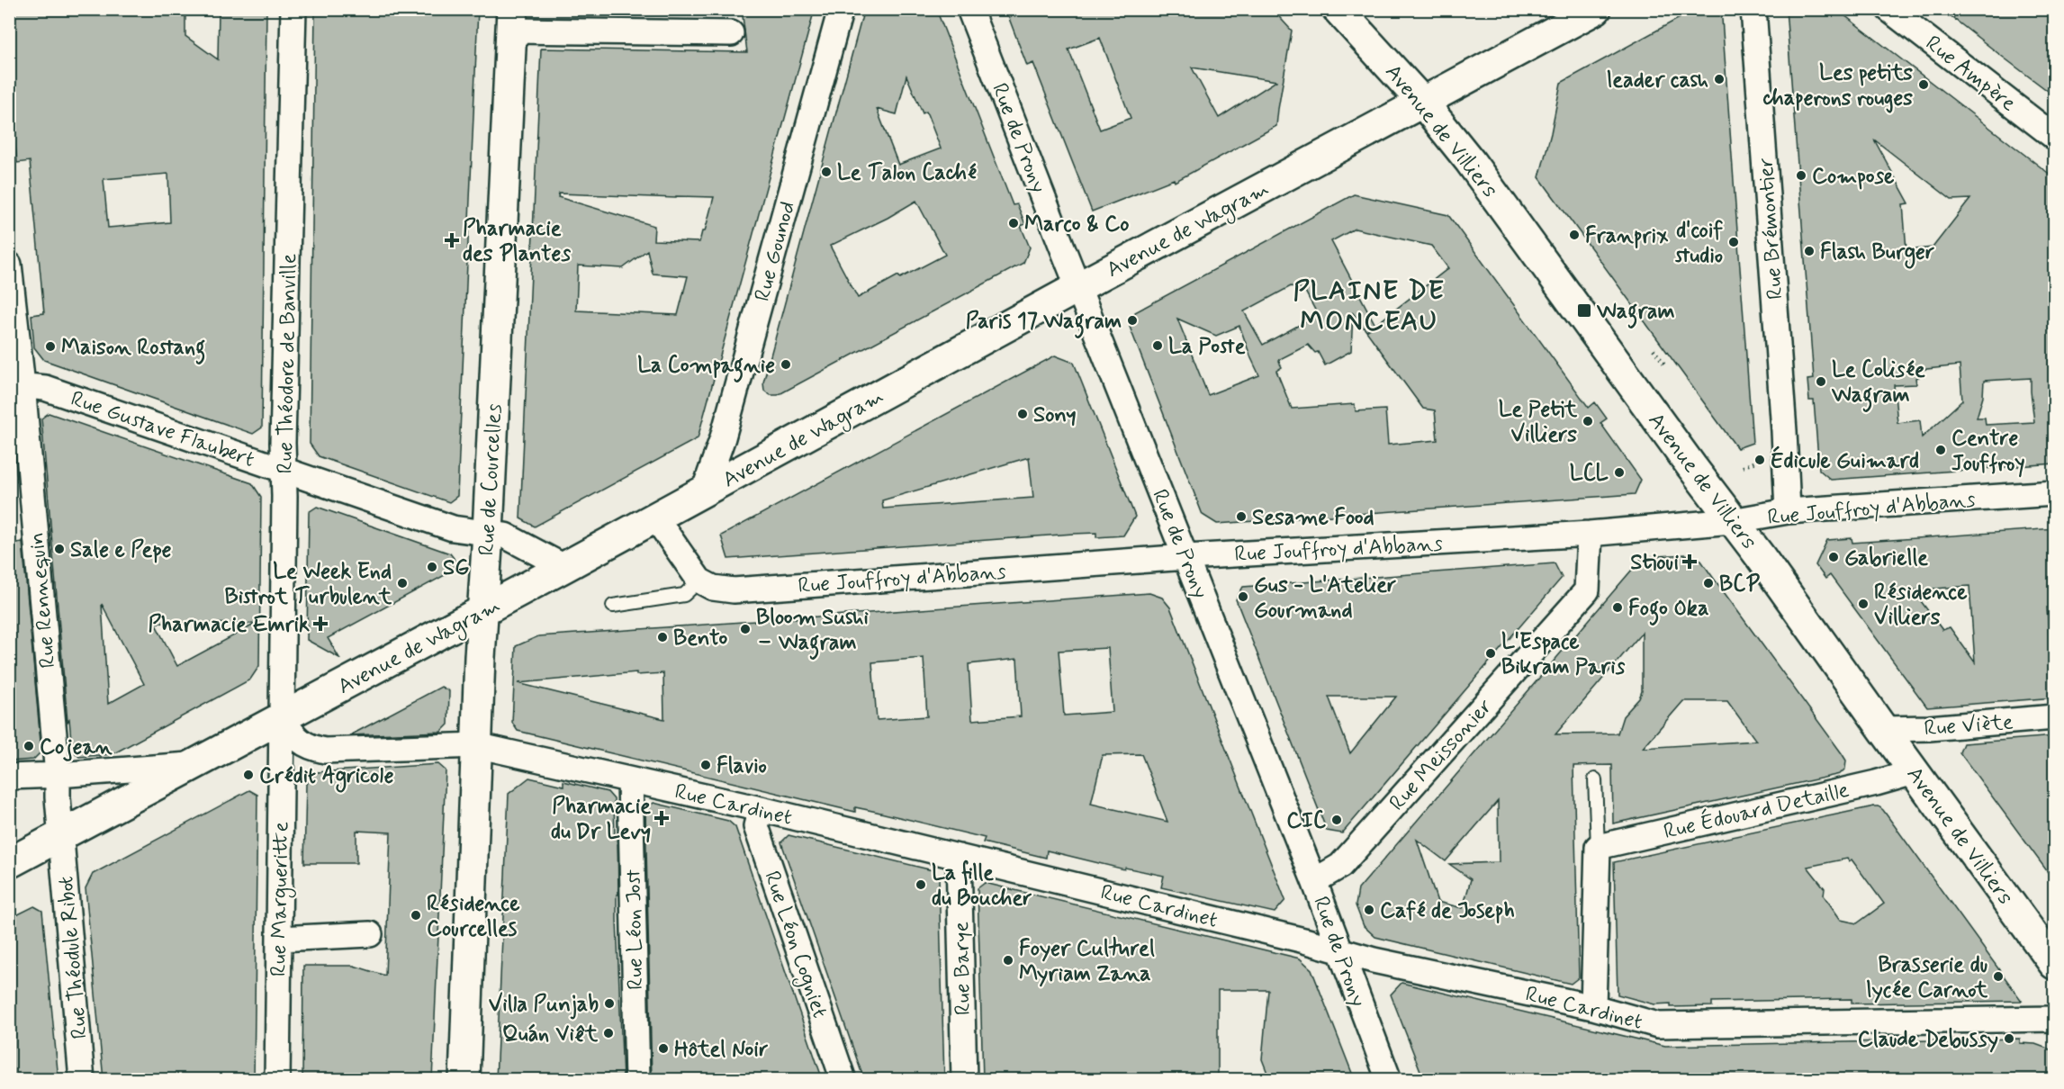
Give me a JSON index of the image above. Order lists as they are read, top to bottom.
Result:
{
  "streets": {
    "main road": ["Avenue de Villiers", "Avenue de Wagram", "Rue de Courcelles"],
    "street": [
      "Rue Ampère",
      "Rue de Prony",
      "Rue Brémontier",
      "Rue Gounod",
      "Rue Théodore de Banville",
      "Rue Gustave Flaubert",
      "Rue Jouffroy d'Abbans",
      "Rue Rennequin",
      "Rue Viète",
      "Rue Meissonier",
      "Rue Cardinet",
      "Rue Édouard Detaille",
      "Rue Margueritte",
      "Rue Léon Jost",
      "Rue Léon Cogniet",
      "Rue Théodule Ribot",
      "Rue Barye"
    ]
  },
  "crossings": [
    ["Avenue de Villiers", "Avenue de Wagram"],
    ["Avenue de Villiers", "Rue Jouffroy d'Abbans"],
    ["Avenue de Villiers", "Rue Viète"],
    ["Avenue de Villiers", "Rue Édouard Detaille"],
    ["Rue de Prony", "Avenue de Wagram"],
    ["Rue de Prony", "Rue Jouffroy d'Abbans"],
    ["Rue de Prony", "Rue Meissonier"],
    ["Rue de Prony", "Rue Cardinet"],
    ["Avenue de Wagram", "Rue Gounod"],
    ["Avenue de Wagram", "Rue Théodore de Banville"],
    ["Avenue de Wagram", "Rue Gustave Flaubert"],
    ["Avenue de Wagram", "Rue de Courcelles"],
    ["Avenue de Wagram", "Rue Rennequin"],
    ["Avenue de Wagram", "Rue Cardinet"],
    ["Avenue de Wagram", "Rue Margueritte"],
    ["Avenue de Wagram", "Rue Théodule Ribot"],
    ["Rue Brémontier", "Rue Jouffroy d'Abbans"],
    ["Rue Théodore de Banville", "Rue Gustave Flaubert"],
    ["Rue Théodore de Banville", "Rue Cardinet"],
    ["Rue Théodore de Banville", "Rue Margueritte"],
    ["Rue Gustave Flaubert", "Rue de Courcelles"],
    ["Rue Gustave Flaubert", "Rue Rennequin"],
    ["Rue de Courcelles", "Rue Cardinet"],
    ["Rue Jouffroy d'Abbans", "Rue Meissonier"],
    ["Rue Rennequin", "Rue Théodule Ribot"],
    ["Rue Cardinet", "Rue Margueritte"],
    ["Rue Cardinet", "Rue Léon Jost"],
    ["Rue Cardinet", "Rue Léon Cogniet"],
    ["Rue Cardinet", "Rue Barye"]
  ],
  "districts": ["PLAINE DE MONCEAU"],
  "places": {
    "other": [
      "leader cash",
      "Les petits chaperons rouges",
      "Le Talon Caché",
      "Compose",
      "Marco & Co",
      "Franprix",
      "d'coif studio",
      "Flash Burger",
      "Paris 17 Wagram",
      "La Poste",
      "Maison Rostang",
      "La Compagnie",
      "Le Colisée Wagram",
      "Sony",
      "Le Petit Villiers",
      "Centre Jouffroy",
      "Édicule Guimard",
      "LCL",
      "Sesame Food",
      "Sale e Pepe",
      "Gabrielle",
      "SG",
      "Le Week End Bistrot Turbulent",
      "BCP",
      "Gus - L'Atelier Gourmand",
      "Résidence Villiers",
      "Fogo Oka",
      "Bloom Sushi – Wagram",
      "Bento",
      "L'Espace Bikram Paris",
      "Cojean",
      "Flavio",
      "Crédit Agricole",
      "CIC",
      "La fille du Boucher",
      "Café de Joseph",
      "Résidence Courcelles",
      "Foyer Culturel Myriam Zana",
      "Brasserie du lycée Carnot",
      "Villa Punjab",
      "Quán Viêt",
      "Claude Debussy",
      "Hôtel Noir"
    ],
    "health": [
      "Pharmacie des Plantes",
      "Stioui",
      "Pharmacie Emrik",
      "Pharmacie du Dr Levy"
    ],
    "transit": ["Wagram"]
  }
}
